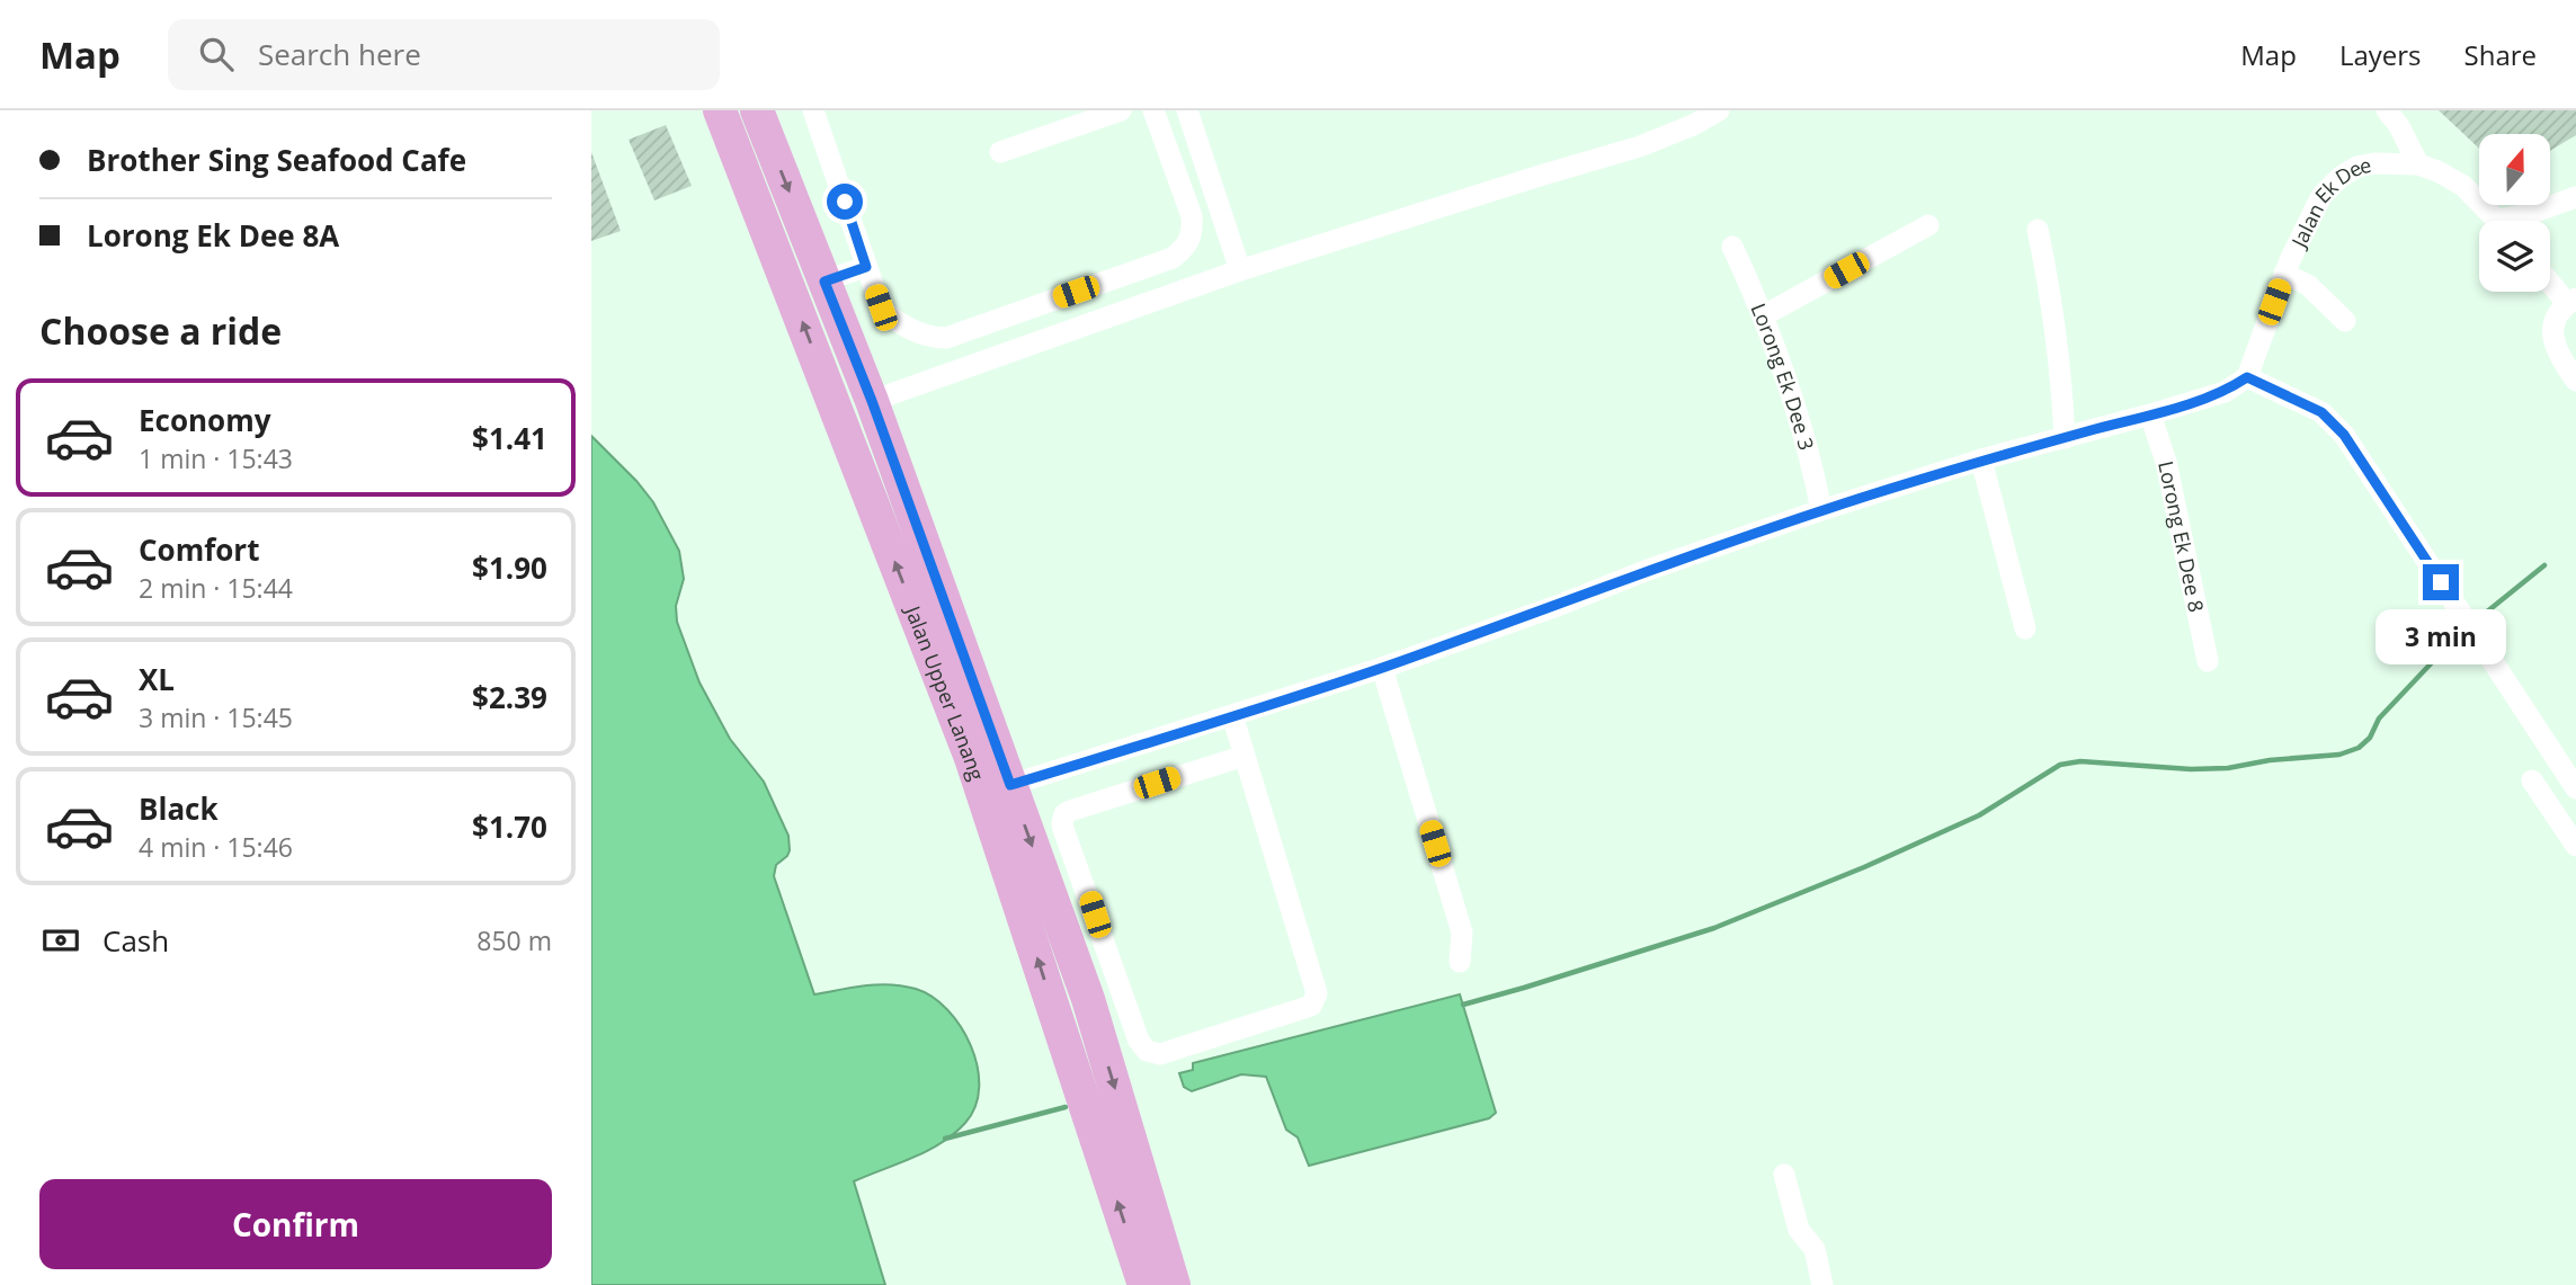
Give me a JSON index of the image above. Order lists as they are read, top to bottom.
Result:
{
  "streets": {
    "main road": ["Jalan Upper Lanang"],
    "street": ["Jalan Ek Dee", "Lorong Ek Dee 3", "Lorong Ek Dee 8"]
  },
  "north": "top",
  "page": {
    "header": "Map",
    "search": "Search here",
    "nav": ["Map", "Layers", "Share"],
    "banner": ["Brother Sing Seafood Cafe", "Lorong Ek Dee 8A"],
    "heading": "Choose a ride",
    "list": [
      {
        "name": "Economy",
        "note": "1 min · 15:43",
        "value": "$1.41"
      },
      {
        "name": "Comfort",
        "note": "2 min · 15:44",
        "value": "$1.90"
      },
      {
        "name": "XL",
        "note": "3 min · 15:45",
        "value": "$2.39"
      },
      {
        "name": "Black",
        "note": "4 min · 15:46",
        "value": "$1.70"
      }
    ],
    "bubble": "3 min",
    "pay": ["Cash", "850 m"],
    "buttons": "Confirm"
  }
}
